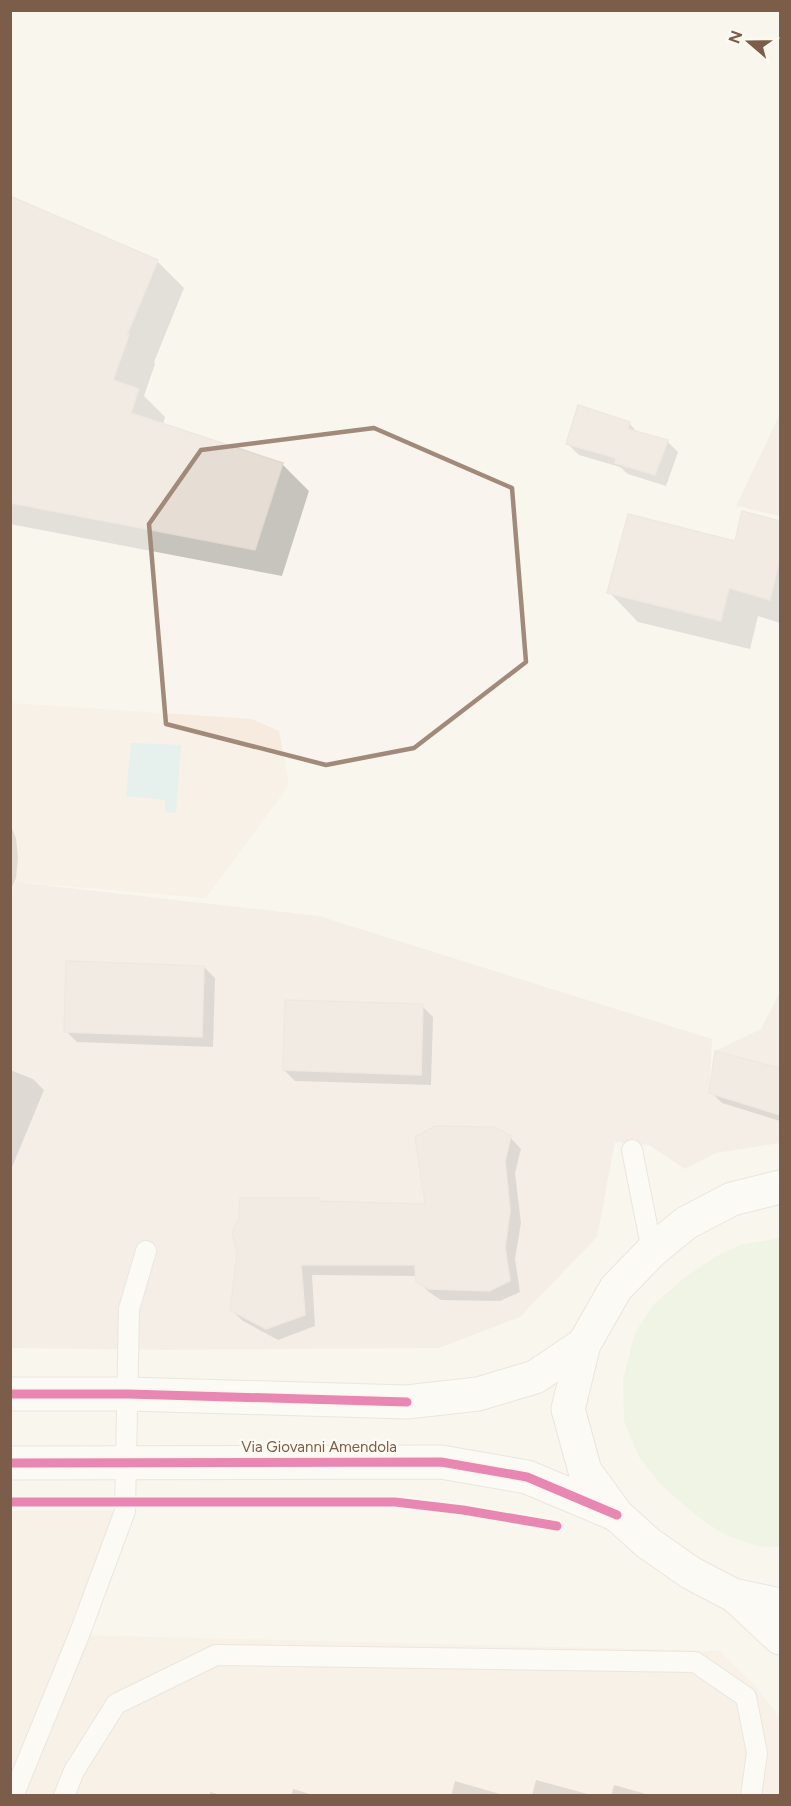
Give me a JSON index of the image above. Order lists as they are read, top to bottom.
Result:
{
  "streets": {
    "main road": ["Via Giovanni Amendola"]
  },
  "north": "left"
}
